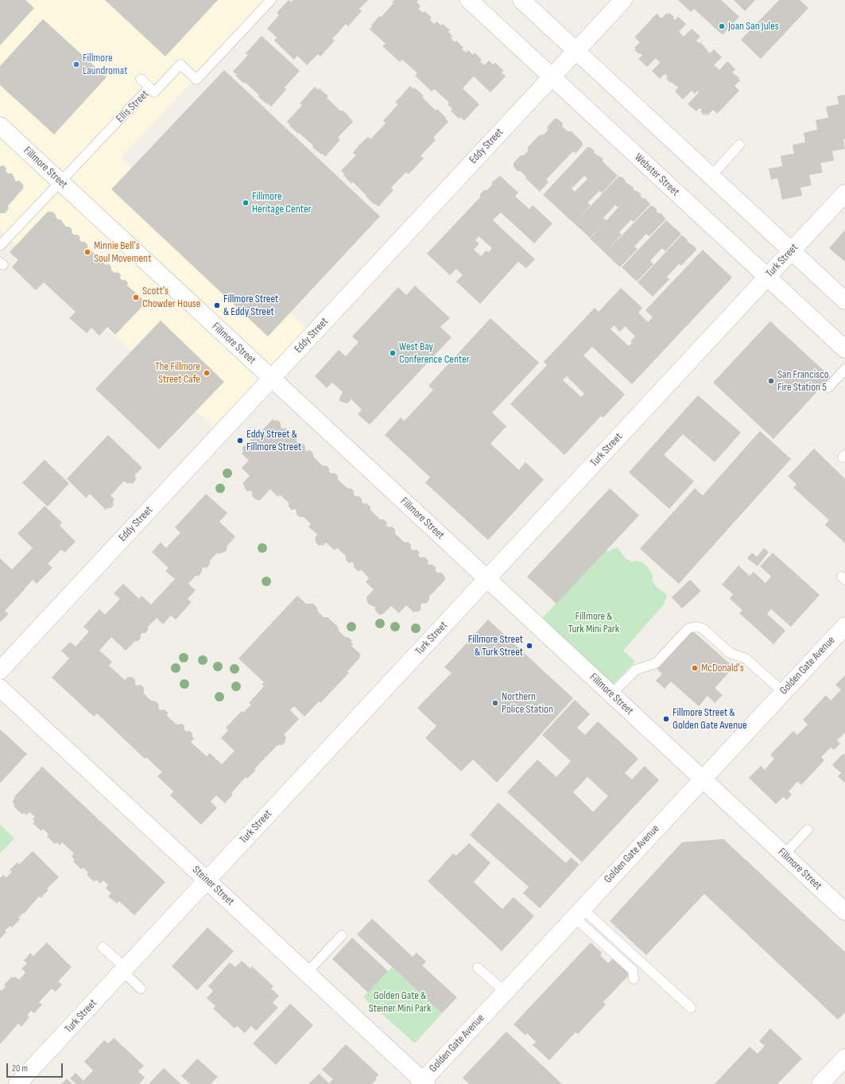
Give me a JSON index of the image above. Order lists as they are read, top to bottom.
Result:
{
  "streets": {
    "main road": [
      "Eddy Street",
      "Fillmore Street",
      "Webster Street",
      "Turk Street",
      "Golden Gate Avenue",
      "Steiner Street"
    ],
    "lane": ["Ellis Street"]
  },
  "crossings": [
    ["Ellis Street", "Fillmore Street"],
    ["Eddy Street", "Fillmore Street"],
    ["Eddy Street", "Webster Street"],
    ["Fillmore Street", "Turk Street"],
    ["Fillmore Street", "Golden Gate Avenue"],
    ["Webster Street", "Turk Street"],
    ["Turk Street", "Steiner Street"],
    ["Golden Gate Avenue", "Steiner Street"]
  ],
  "parks": ["Fillmore & Turk Mini Park", "Golden Gate & Steiner Mini Park"],
  "places": [
    "Joan San Jules",
    "Fillmore Laundromat",
    "Fillmore Heritage Center",
    "Minnie Bell's Soul Movement",
    "Scott's Chowder House",
    "Fillmore Street & Eddy Street",
    "West Bay Conference Center",
    "The Fillmore Street Cafe",
    "San Francisco Fire Station 5",
    "Eddy Street & Fillmore Street",
    "Fillmore Street & Turk Street",
    "McDonald's",
    "Northern Police Station",
    "Fillmore Street & Golden Gate Avenue"
  ],
  "scale_bar": "20 m"
}
